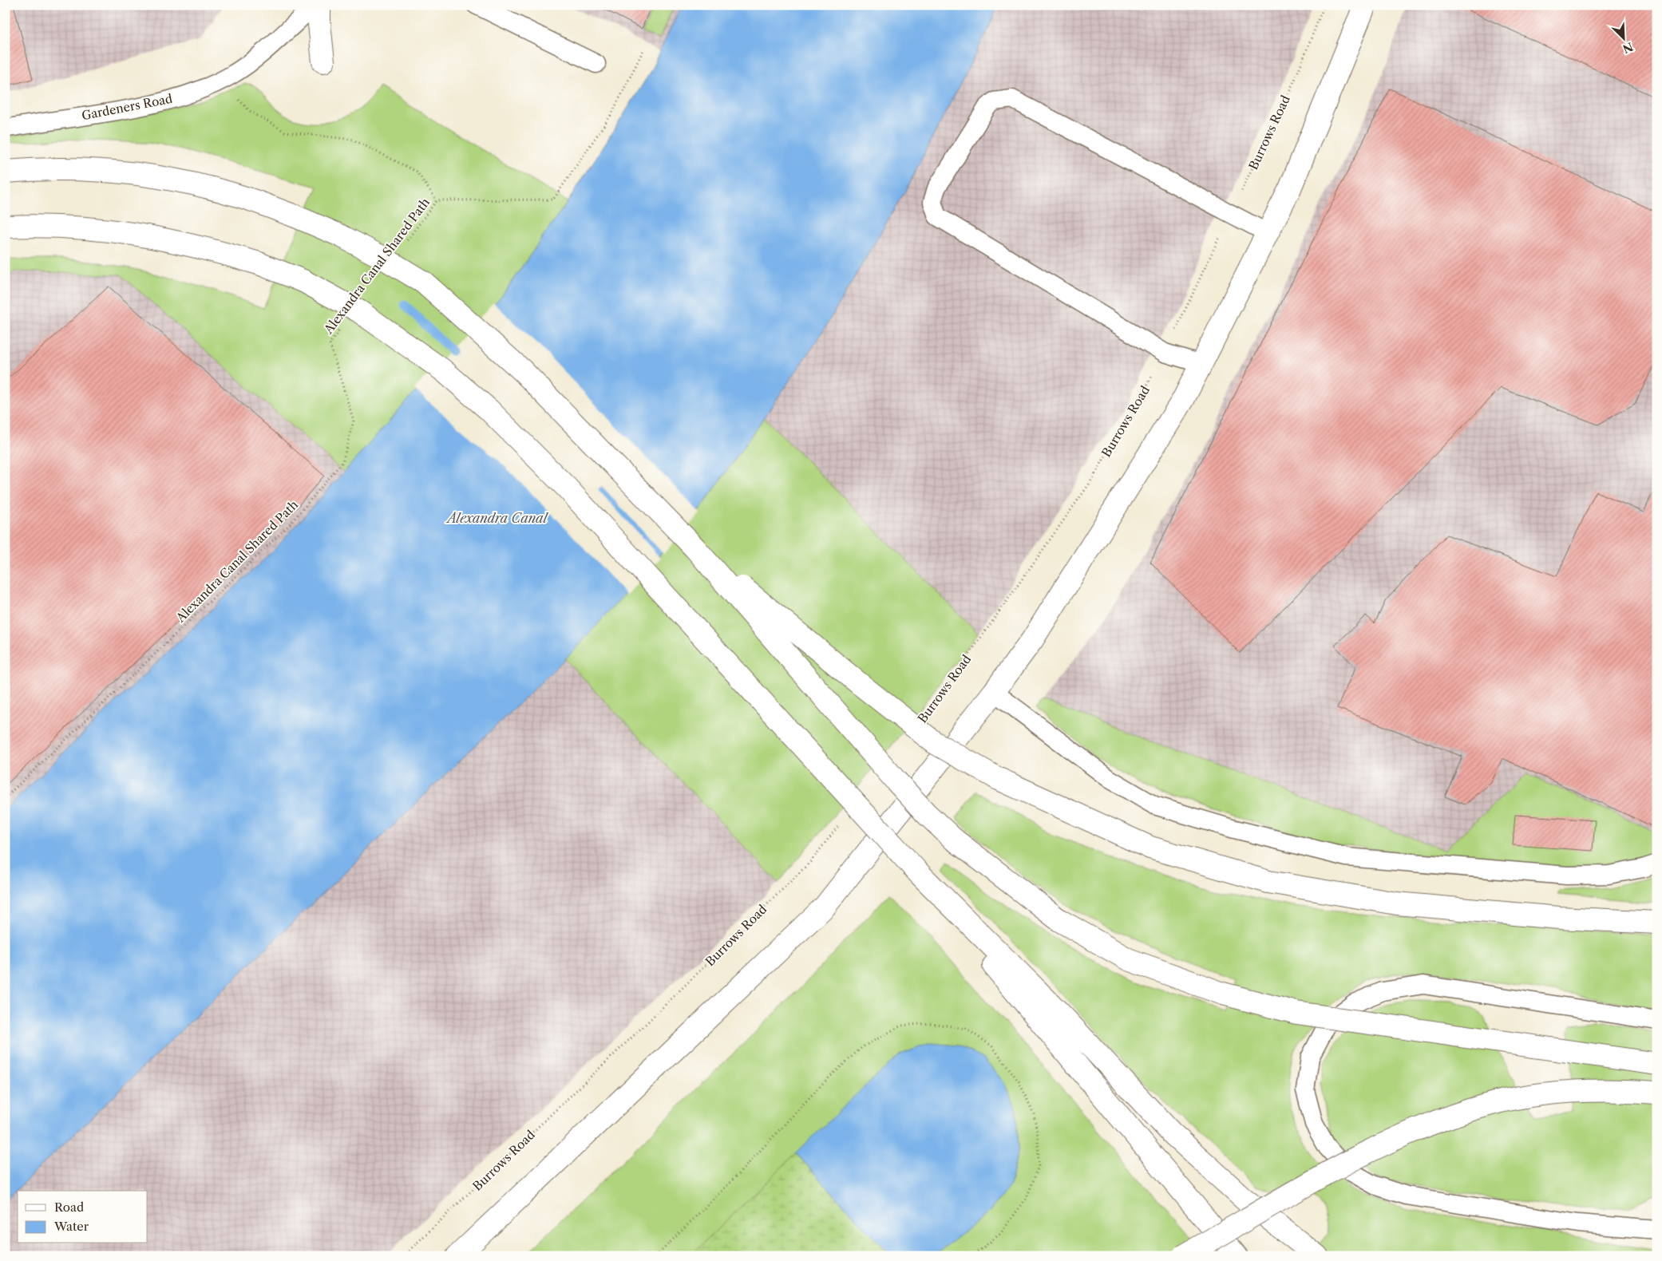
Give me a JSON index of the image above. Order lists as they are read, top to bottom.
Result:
{
  "streets": {
    "lane": ["Gardeners Road"],
    "path": ["Burrows Road", "Alexandra Canal Shared Path"]
  },
  "water": ["Alexandra Canal"],
  "legend": ["Road", "Water"],
  "north": "bottom right"
}
